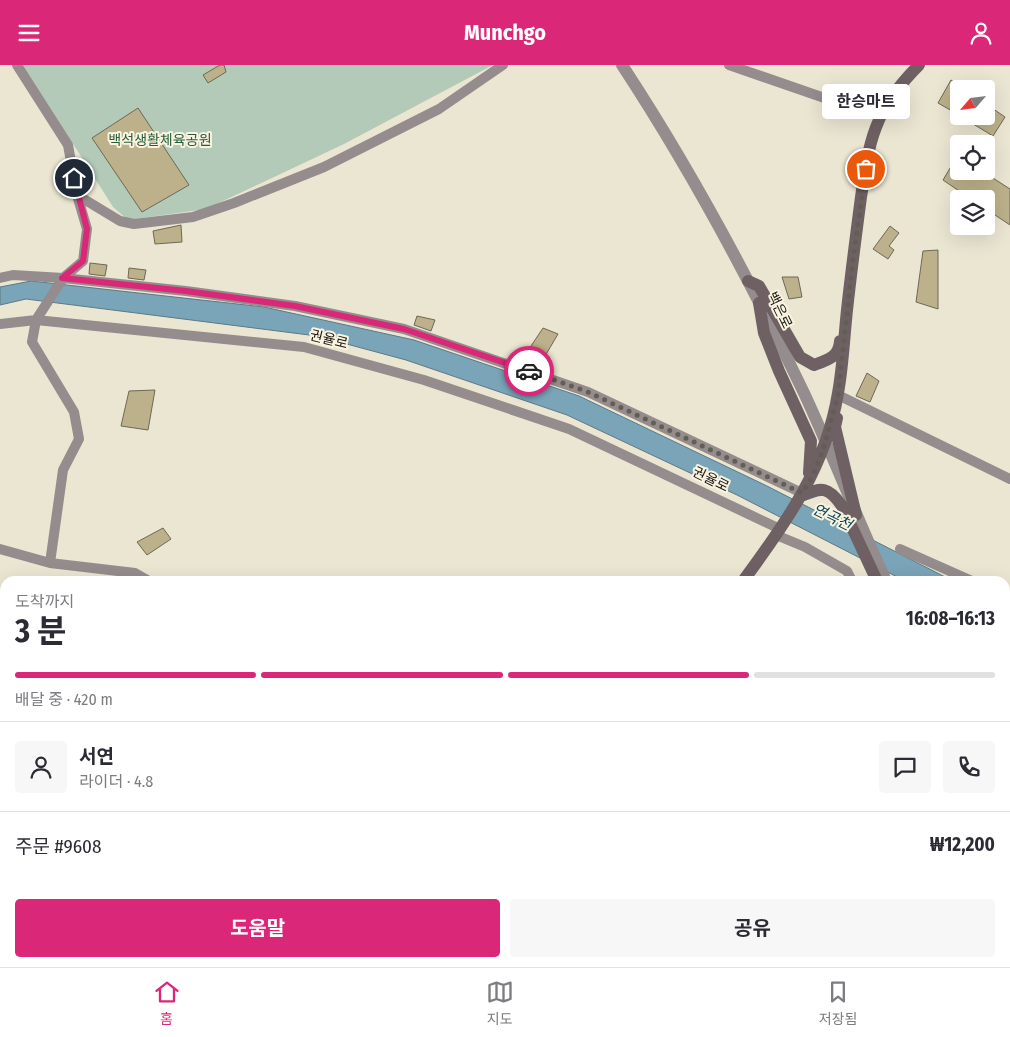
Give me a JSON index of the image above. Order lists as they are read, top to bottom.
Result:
{
  "streets": {
    "street": ["백은로", "권율로"]
  },
  "water": ["연곡천"],
  "parks": ["백석생활체육공원"],
  "places": ["한승마트"],
  "north": "bottom left",
  "page": {
    "header": "Munchgo",
    "bubble": "한승마트",
    "heading": ["3 분", "도착까지", "16:08–16:13"],
    "panel": [
      "서연",
      "라이더 · 4.8",
      "주문 #9608",
      "₩12,200"
    ],
    "bar": "배달 중 · 420 m",
    "buttons": ["도움말", "공유"],
    "tabs": ["홈", "지도", "저장됨"]
  }
}
